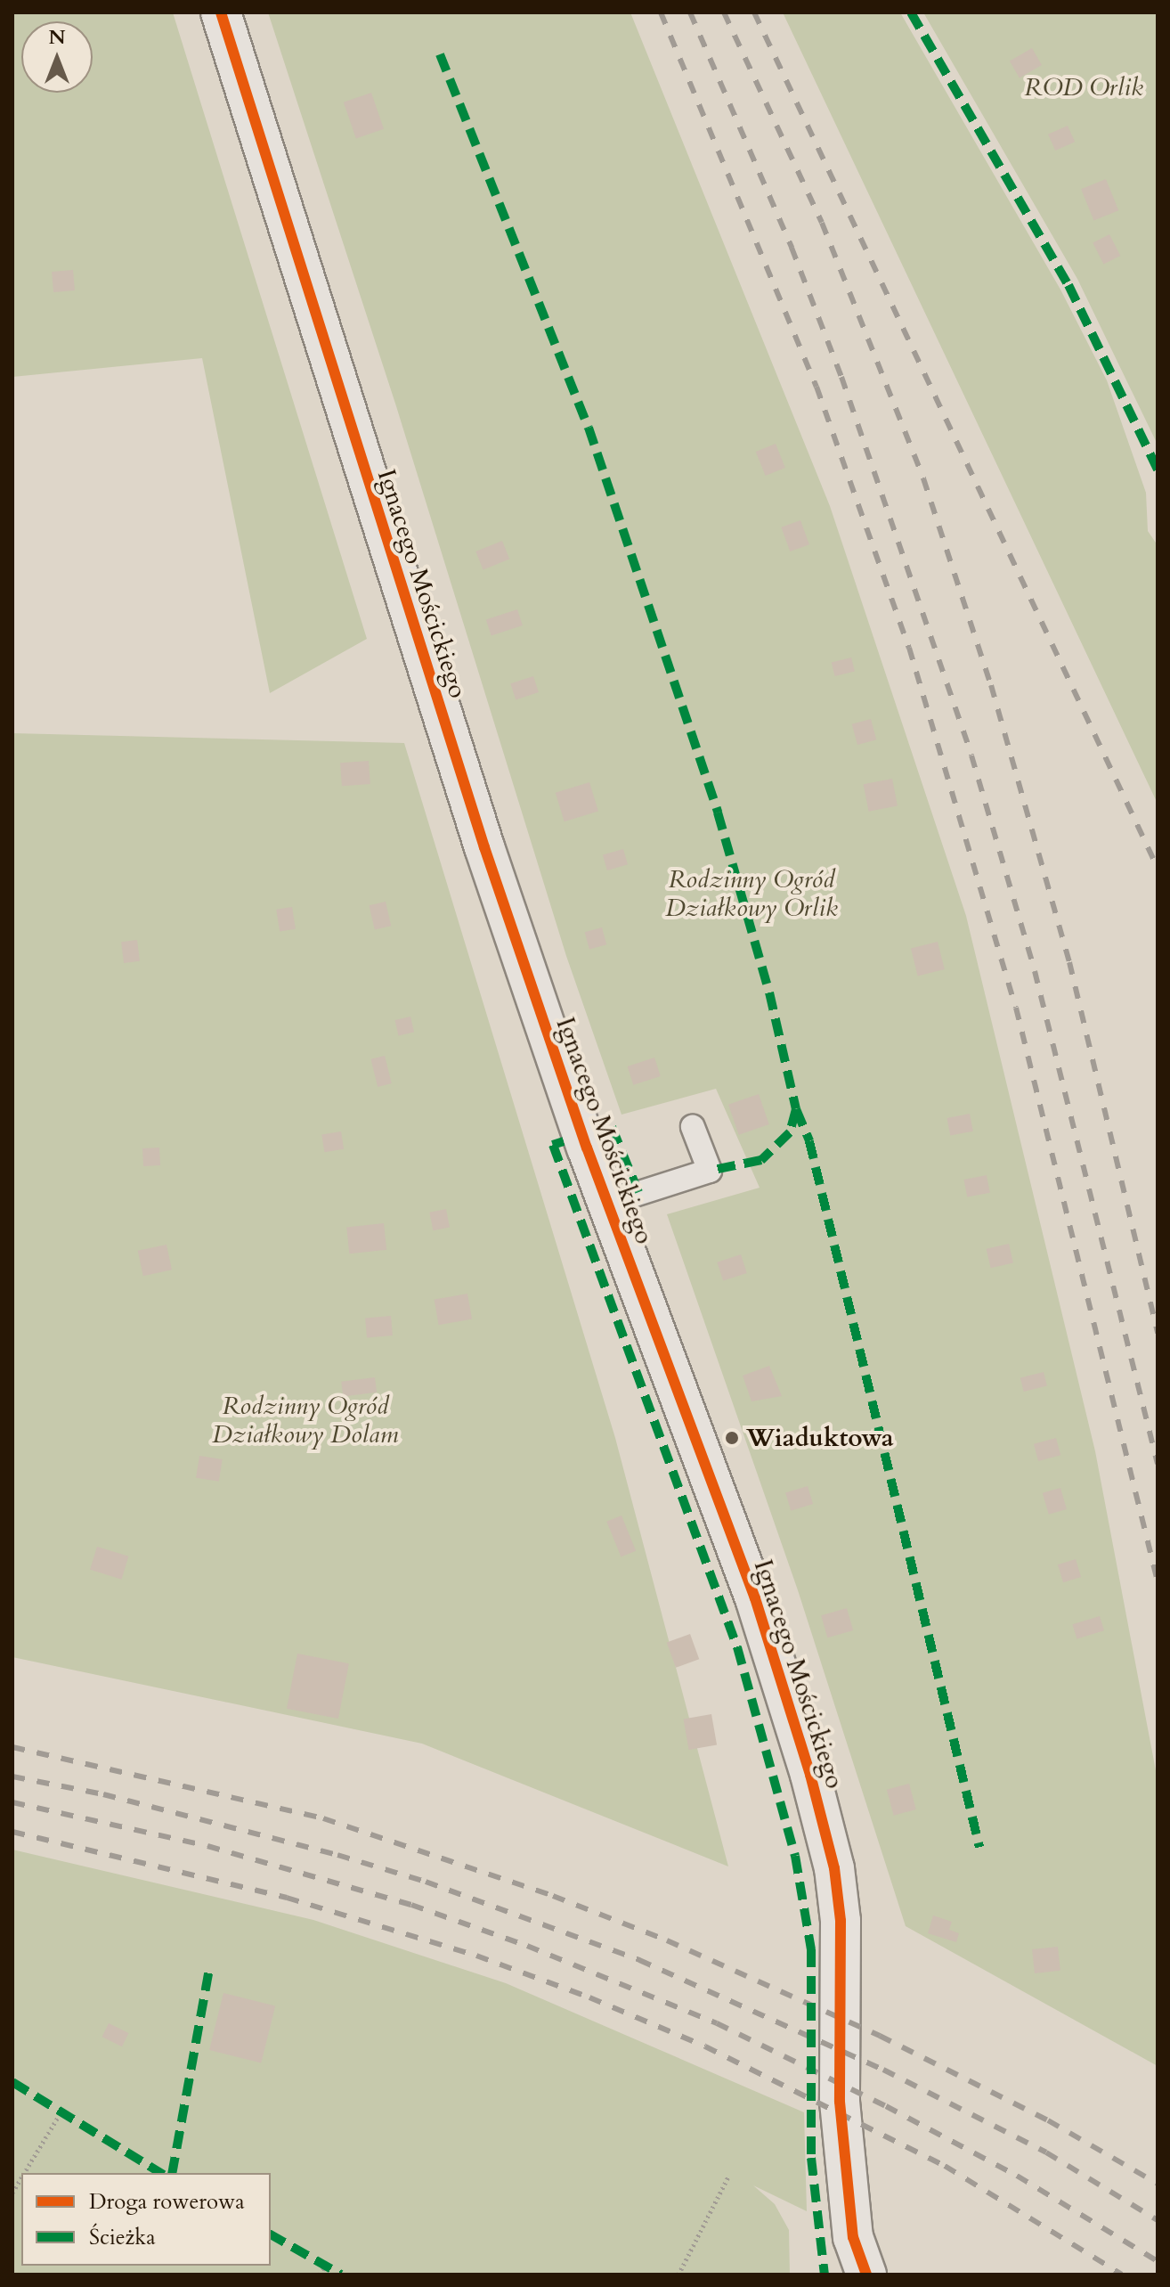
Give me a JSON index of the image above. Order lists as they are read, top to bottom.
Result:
{
  "streets": {
    "street": ["Ignacego Mościckiego"]
  },
  "parks": ["ROD Orlik", "Rodzinny Ogród Działkowy Orlik", "Rodzinny Ogród Działkowy Dolam"],
  "places": ["Wiaduktowa"],
  "legend": ["Droga rowerowa", "Ścieżka"],
  "north": "top"
}
